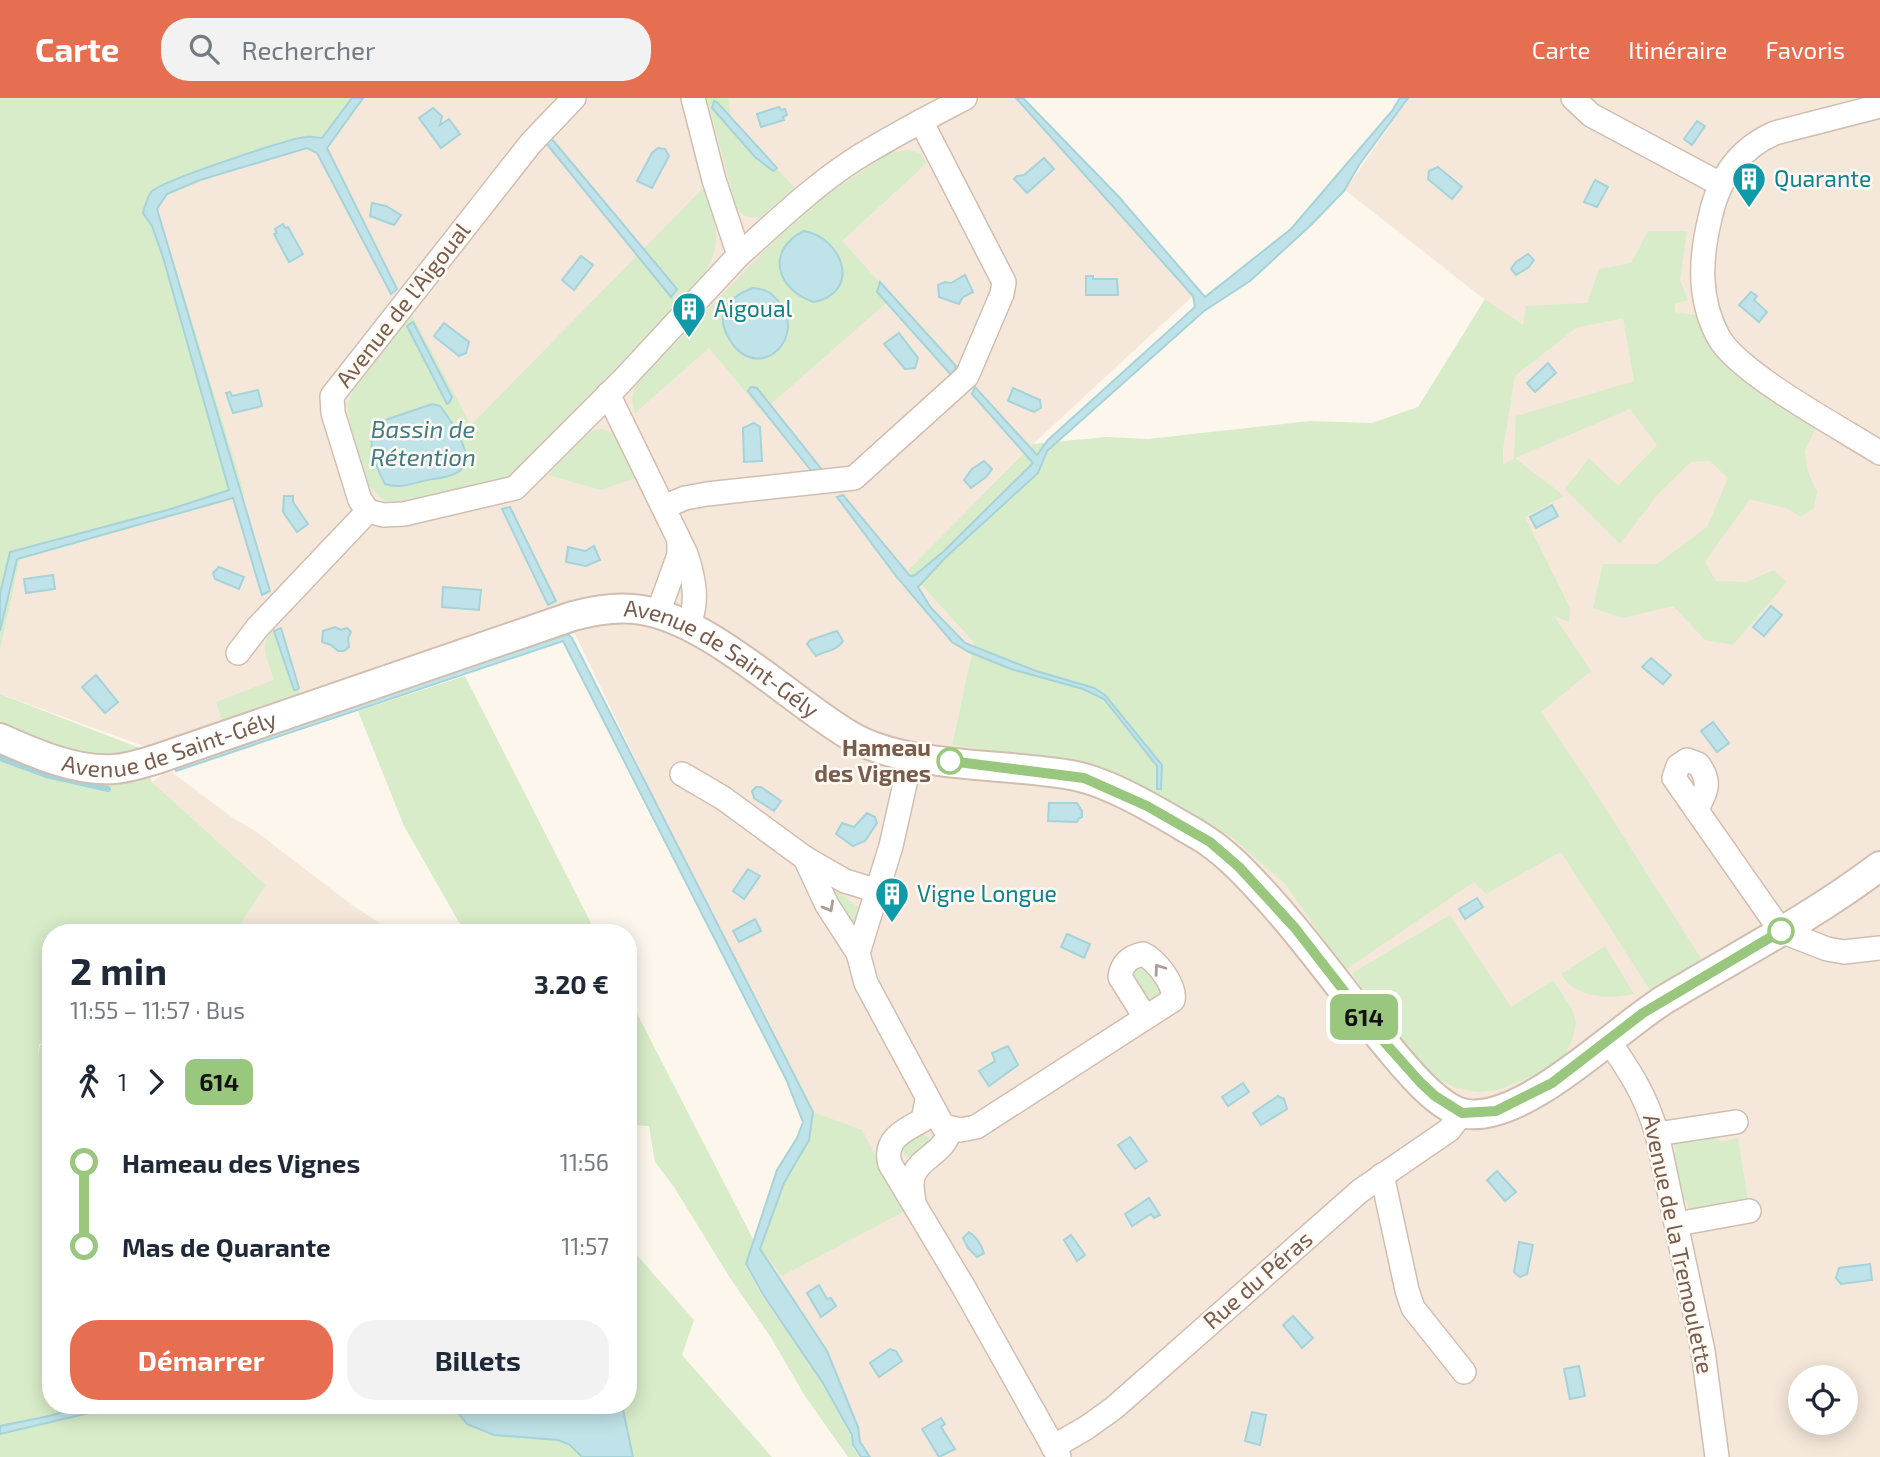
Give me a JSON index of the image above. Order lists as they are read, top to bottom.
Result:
{
  "streets": {
    "street": [
      "Avenue de l'Aigoual",
      "Avenue de Saint-Gély",
      "Avenue de la Tremoulette",
      "Rue du Péras"
    ]
  },
  "crossings": [
    ["Avenue de Saint-Gély", "Rue du Péras"]
  ],
  "water": ["Bassin de Rétention"],
  "places": {
    "building": ["Quarante", "Aigoual", "Vigne Longue"],
    "other": ["Hameau des Vignes"]
  },
  "lines": ["bus line 614"],
  "page": {
    "header": "Carte",
    "search": "Rechercher",
    "nav": ["Carte", "Itinéraire", "Favoris"],
    "on_map": "614",
    "heading": ["2 min", "11:55 – 11:57 · Bus", "3.20 €"],
    "legs": ["1", "614"],
    "list": [
      {
        "name": "Hameau des Vignes",
        "value": "11:56"
      },
      {
        "name": "Mas de Quarante",
        "value": "11:57"
      }
    ],
    "buttons": ["Démarrer", "Billets"]
  }
}
